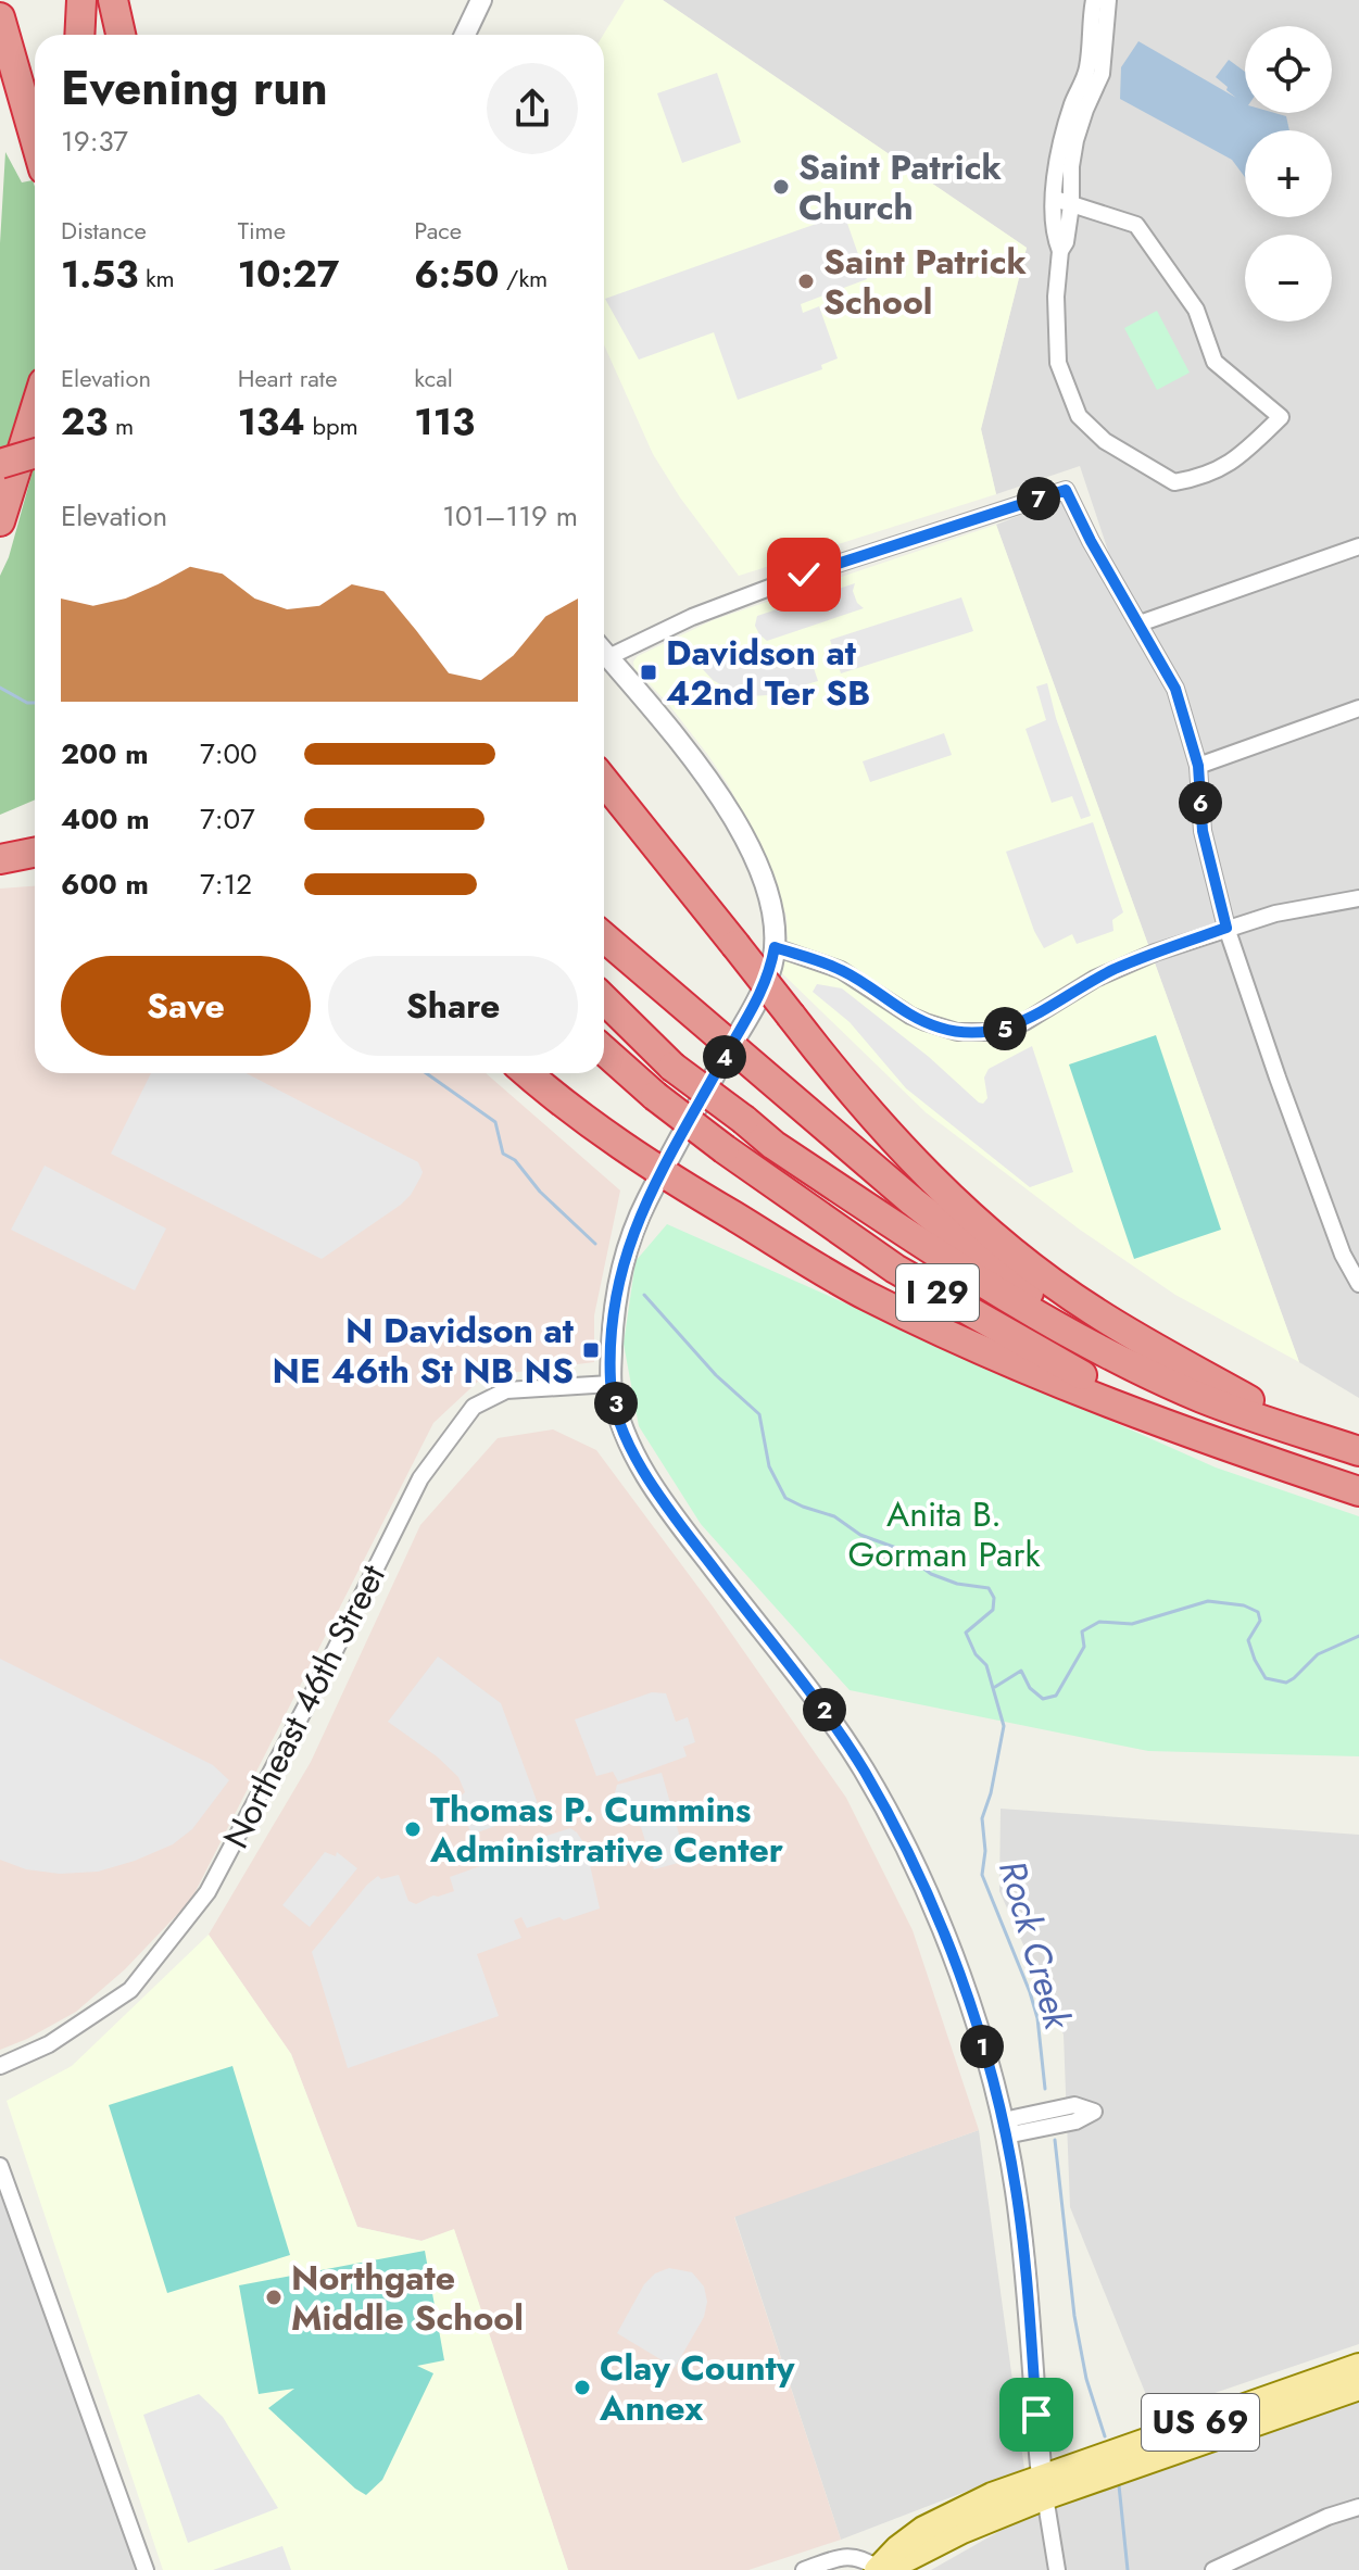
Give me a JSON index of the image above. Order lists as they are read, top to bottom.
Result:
{
  "streets": {
    "highway": ["I 29"],
    "main road": ["US 69"],
    "street": ["Northeast 46th Street"]
  },
  "water": ["Rock Creek"],
  "parks": ["Anita B. Gorman Park"],
  "places": {
    "other": [
      "Saint Patrick Church",
      "Saint Patrick School",
      "Thomas P. Cummins Administrative Center",
      "Northgate Middle School",
      "Clay County Annex"
    ],
    "transit": ["Davidson at 42nd Ter SB", "N Davidson at NE 46th St NB NS"]
  },
  "page": {
    "map_buttons": ["+", "−"],
    "heading": ["Evening run", "19:37"],
    "stats": [
      ["Distance", "1.53 km"],
      ["Time", "10:27"],
      ["Pace", "6:50 /km"],
      ["Elevation", "23 m"],
      ["Heart rate", "134 bpm"],
      ["kcal", "113"]
    ],
    "pins": [
      "7",
      "6",
      "5",
      "4",
      "3",
      "2",
      "1"
    ],
    "chart": ["Elevation", "101–119 m"],
    "list": [
      {
        "name": "200 m",
        "note": "7:00"
      },
      {
        "name": "400 m",
        "note": "7:07"
      },
      {
        "name": "600 m",
        "note": "7:12"
      }
    ],
    "buttons": ["Save", "Share"]
  }
}
